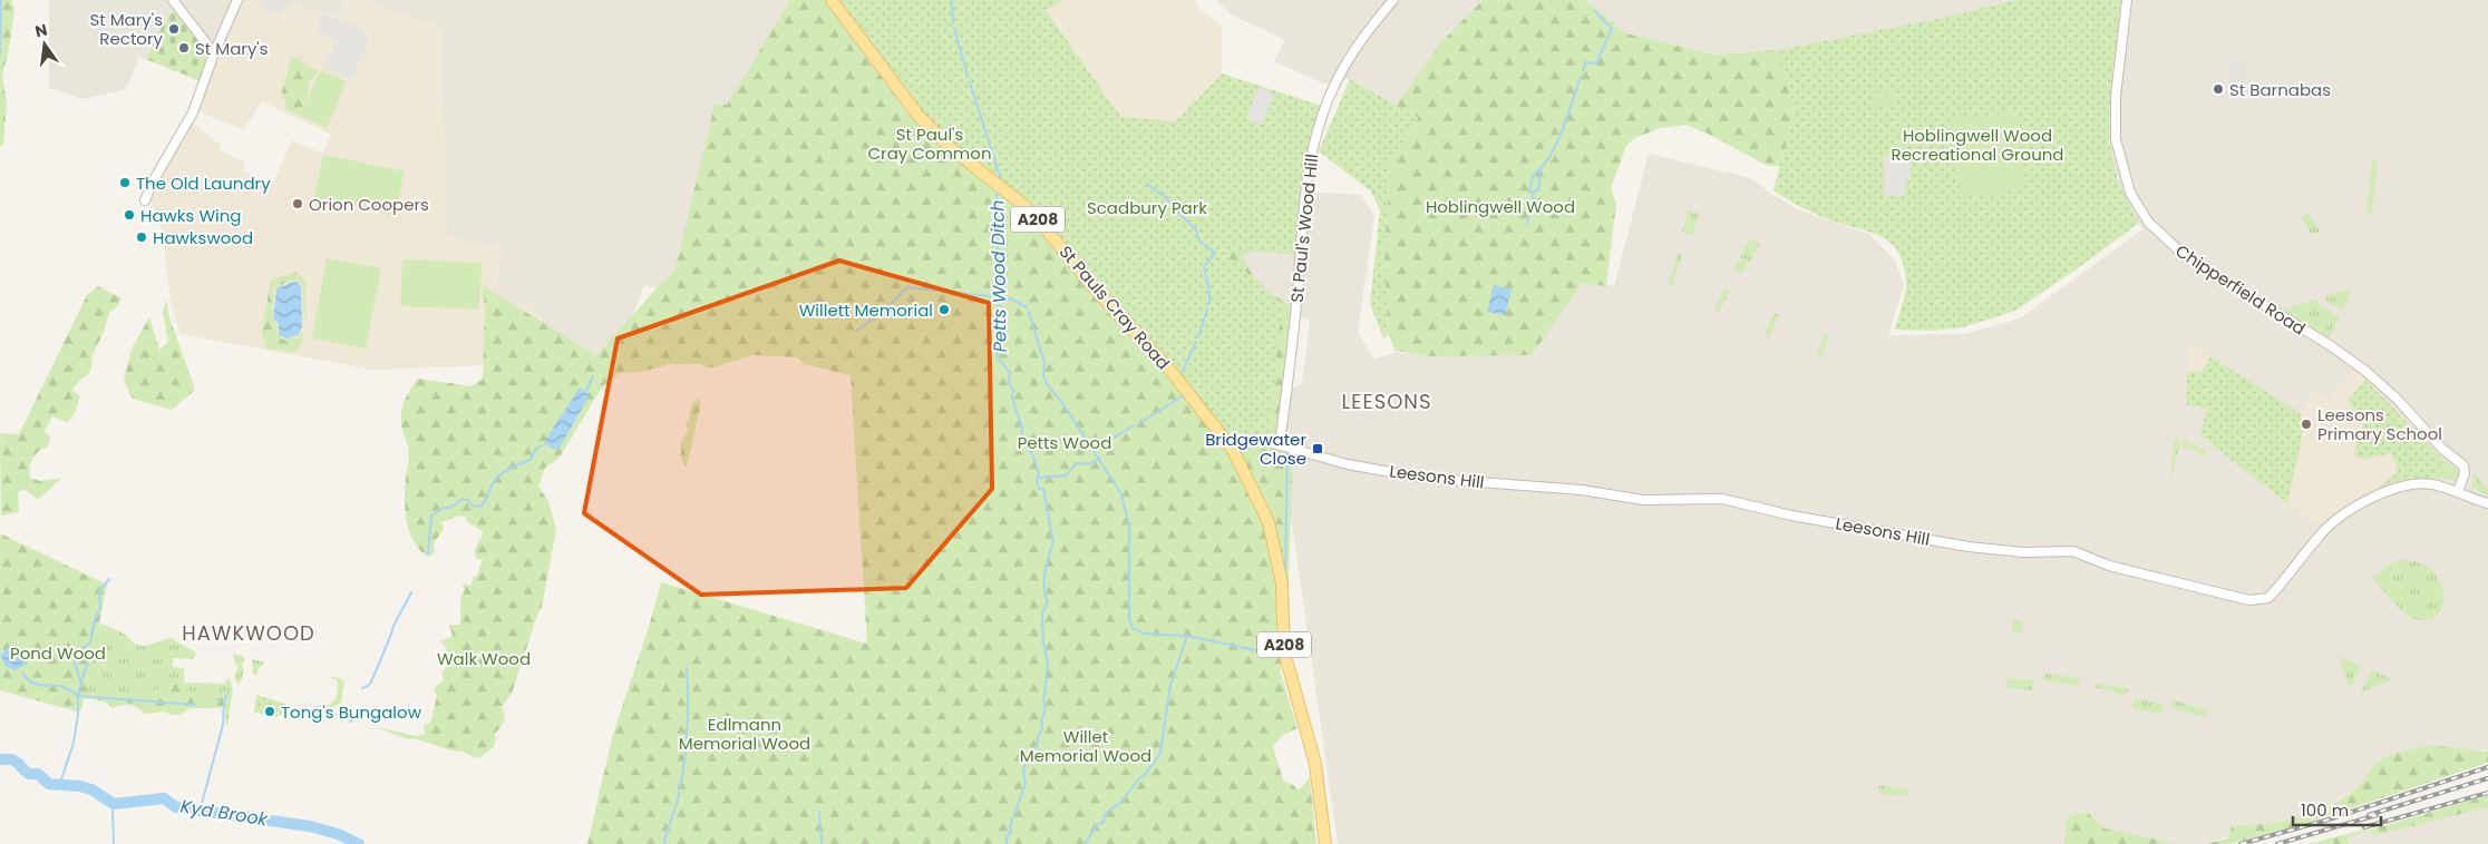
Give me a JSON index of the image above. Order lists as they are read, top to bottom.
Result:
{
  "streets": {
    "main road": ["A208", "St Pauls Cray Road"],
    "street": ["St Paul's Wood Hill", "Chipperfield Road", "Leesons Hill"]
  },
  "crossings": [
    ["A208", "St Pauls Cray Road"],
    ["A208", "Leesons Hill"],
    ["St Paul's Wood Hill", "Leesons Hill"],
    ["Chipperfield Road", "Leesons Hill"],
    ["St Pauls Cray Road", "Leesons Hill"]
  ],
  "districts": ["LEESONS", "HAWKWOOD"],
  "water": ["Petts Wood Ditch", "Kyd Brook"],
  "parks": [
    "St Paul's Cray Common",
    "Hoblingwell Wood Recreational Ground",
    "Hoblingwell Wood",
    "Scadbury Park",
    "Petts Wood",
    "Pond Wood",
    "Walk Wood",
    "Edlmann Memorial Wood",
    "Willet Memorial Wood"
  ],
  "places": {
    "other": [
      "St Mary's Rectory",
      "St Mary's",
      "St Barnabas",
      "The Old Laundry",
      "Orion Coopers",
      "Hawks Wing",
      "Hawkswood",
      "Willett Memorial",
      "Leesons Primary School",
      "Tong's Bungalow"
    ],
    "transit": ["Bridgewater Close"]
  },
  "scale_bar": "100 m",
  "north": "top"
}
